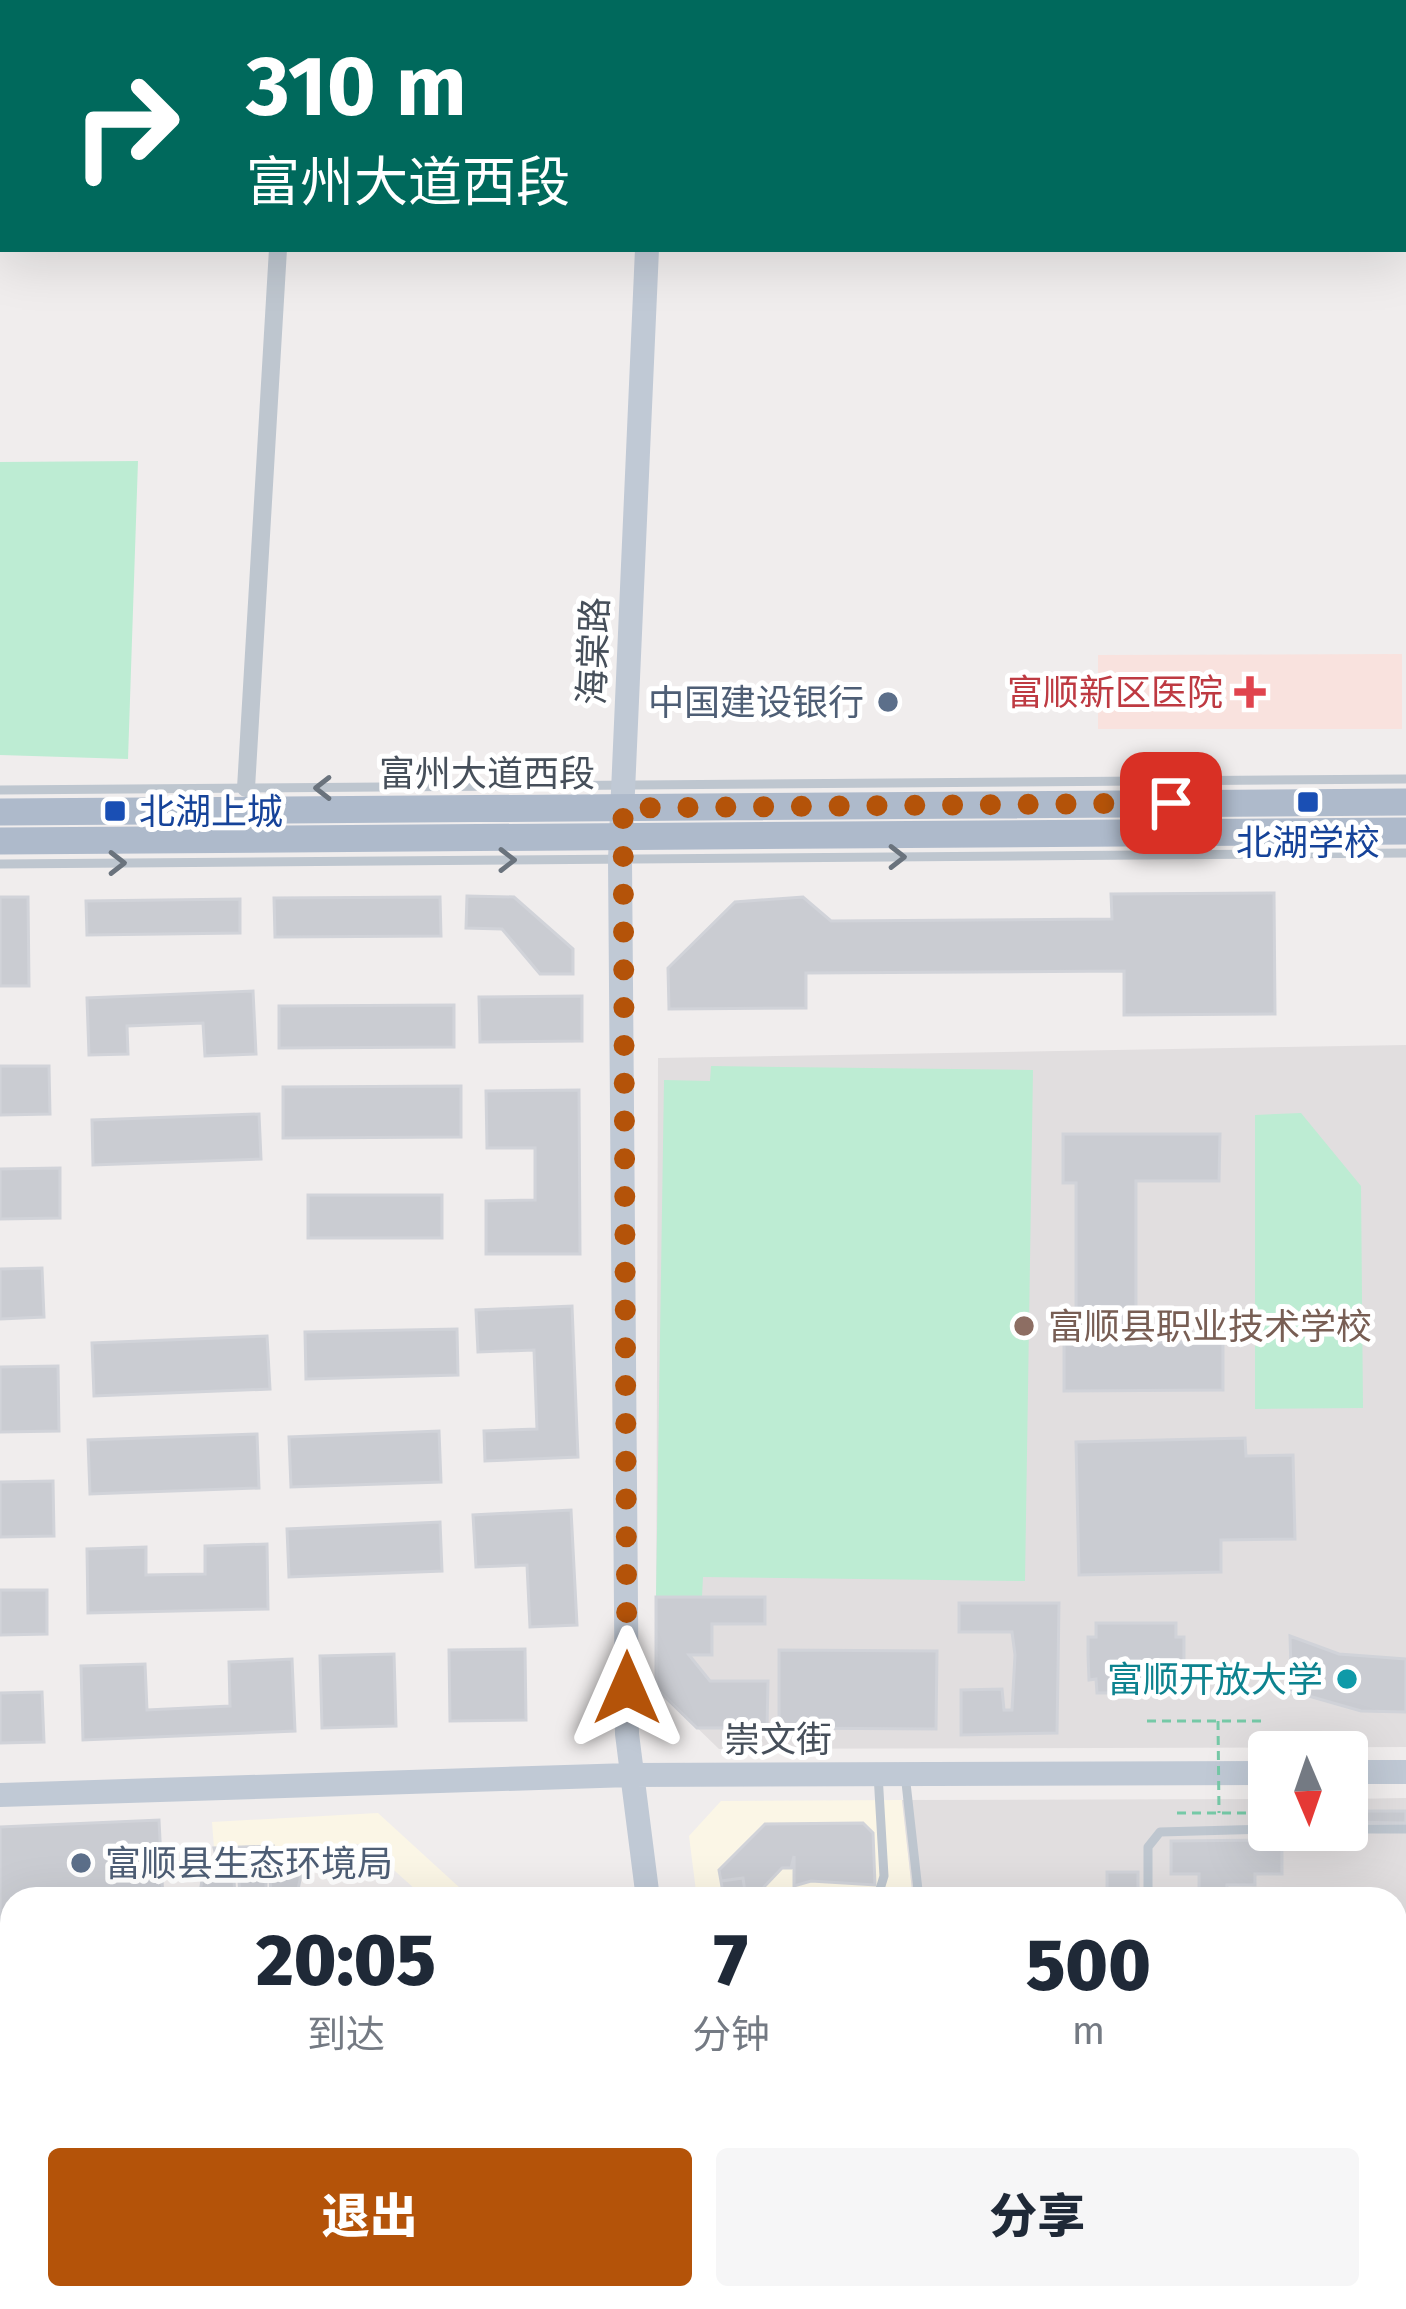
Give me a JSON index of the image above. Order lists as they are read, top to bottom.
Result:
{
  "streets": {
    "main road": ["富州大道西段"],
    "street": ["海棠路", "崇文街"]
  },
  "crossings": [
    ["海棠路", "富州大道西段"],
    ["海棠路", "崇文街"]
  ],
  "places": {
    "health": ["富顺新区医院"],
    "other": [
      "中国建设银行",
      "富顺县职业技术学校",
      "富顺开放大学",
      "富顺县生态环境局"
    ],
    "transit": ["北湖学校", "北湖上城"]
  },
  "north": "bottom",
  "page": {
    "turn": ["310 m", "富州大道西段"],
    "eta": [
      "20:05",
      "到达",
      "7",
      "分钟",
      "500",
      "m"
    ],
    "buttons": ["退出", "分享"]
  }
}
